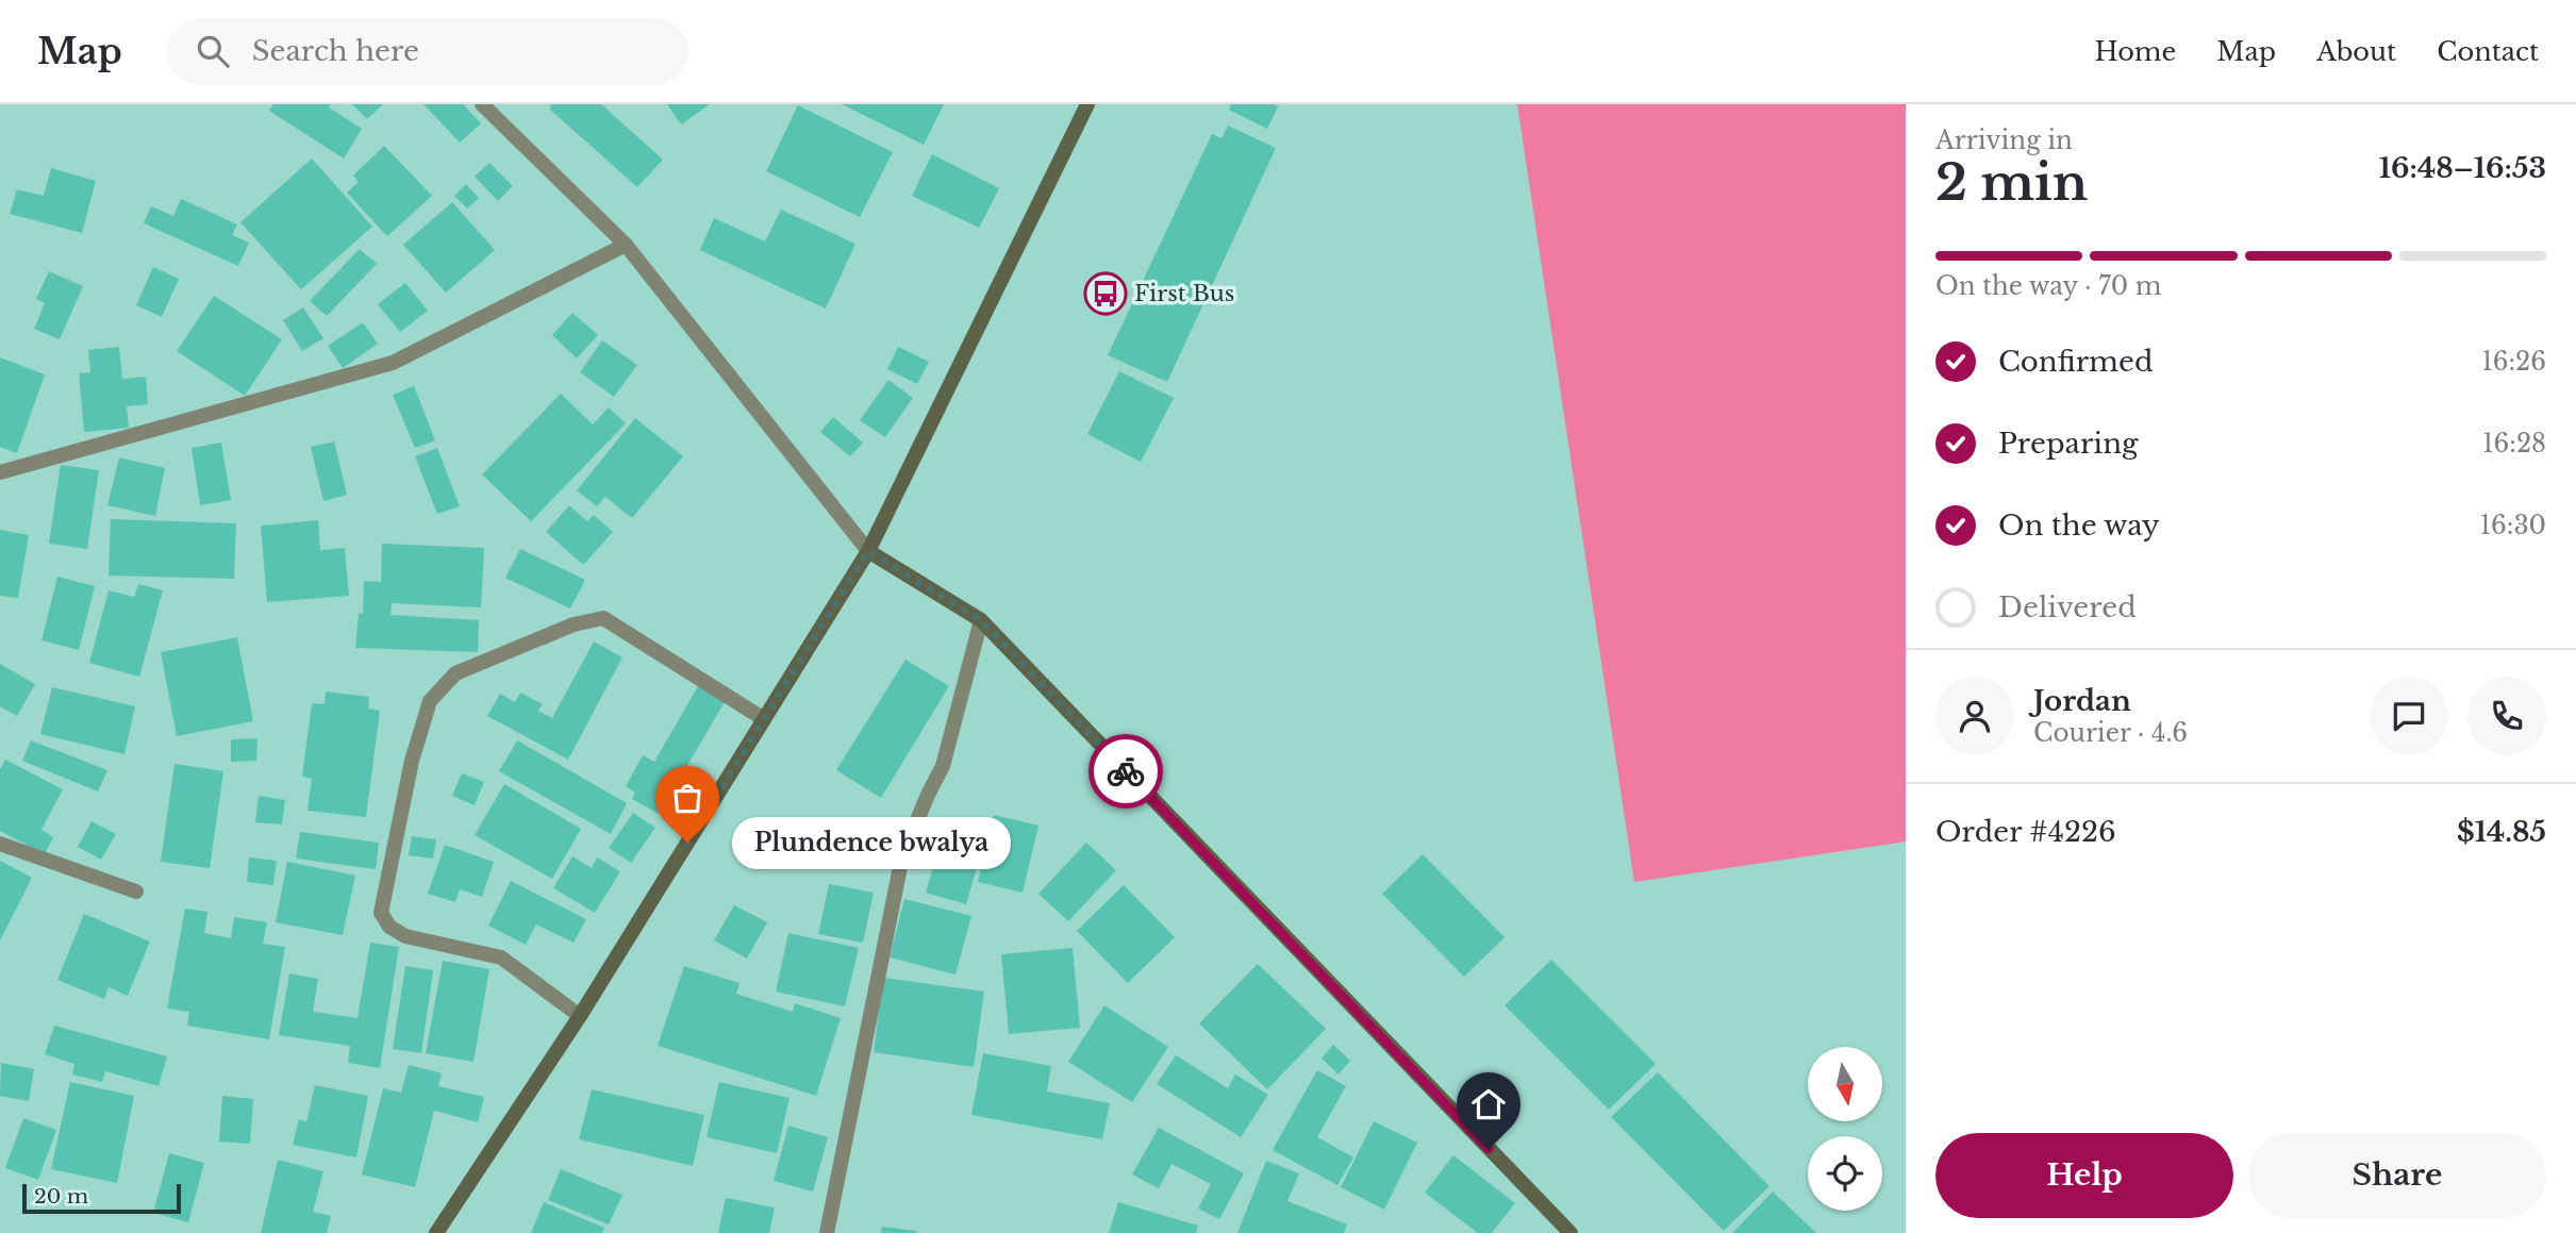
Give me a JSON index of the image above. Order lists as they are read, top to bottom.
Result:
{
  "places": {
    "bus stop": ["First Bus"],
    "other": ["Plundence bwalya"]
  },
  "scale_bar": "20 m",
  "north": "bottom",
  "page": {
    "header": "Map",
    "search": "Search here",
    "nav": [
      "Home",
      "Map",
      "About",
      "Contact"
    ],
    "heading": ["2 min", "Arriving in", "16:48–16:53"],
    "panel": [
      "Jordan",
      "Courier · 4.6",
      "Order #4226",
      "$14.85"
    ],
    "bar": "On the way · 70 m",
    "list": [
      ["Confirmed", "16:26"],
      ["Preparing", "16:28"],
      ["On the way", "16:30"],
      "Delivered"
    ],
    "bubble": "Plundence bwalya",
    "buttons": ["Help", "Share"],
    "scale": "20 m"
  }
}
